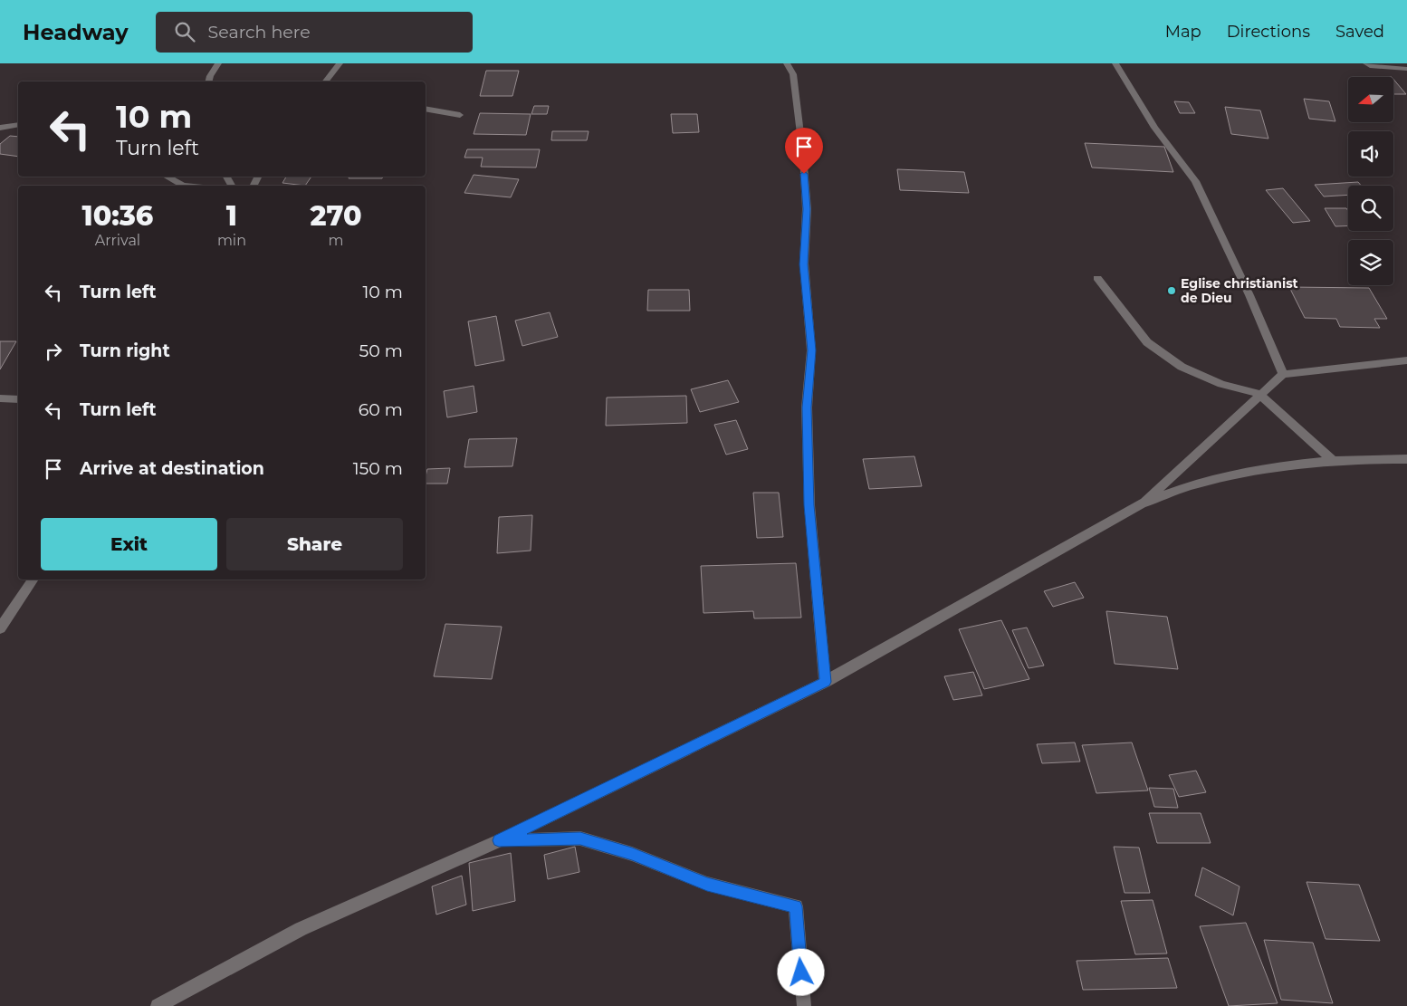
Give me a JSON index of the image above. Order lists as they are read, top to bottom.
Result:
{
  "places": ["Eglise christianist de Dieu"],
  "north": "left",
  "page": {
    "header": "Headway",
    "search": "Search here",
    "nav": ["Map", "Directions", "Saved"],
    "turn": ["10 m", "Turn left"],
    "eta": [
      "10:36",
      "Arrival",
      "1",
      "min",
      "270",
      "m"
    ],
    "list": [
      {
        "name": "Turn left",
        "value": "10 m"
      },
      {
        "name": "Turn right",
        "value": "50 m"
      },
      {
        "name": "Turn left",
        "value": "60 m"
      },
      {
        "name": "Arrive at destination",
        "value": "150 m"
      }
    ],
    "buttons": ["Exit", "Share"]
  }
}
